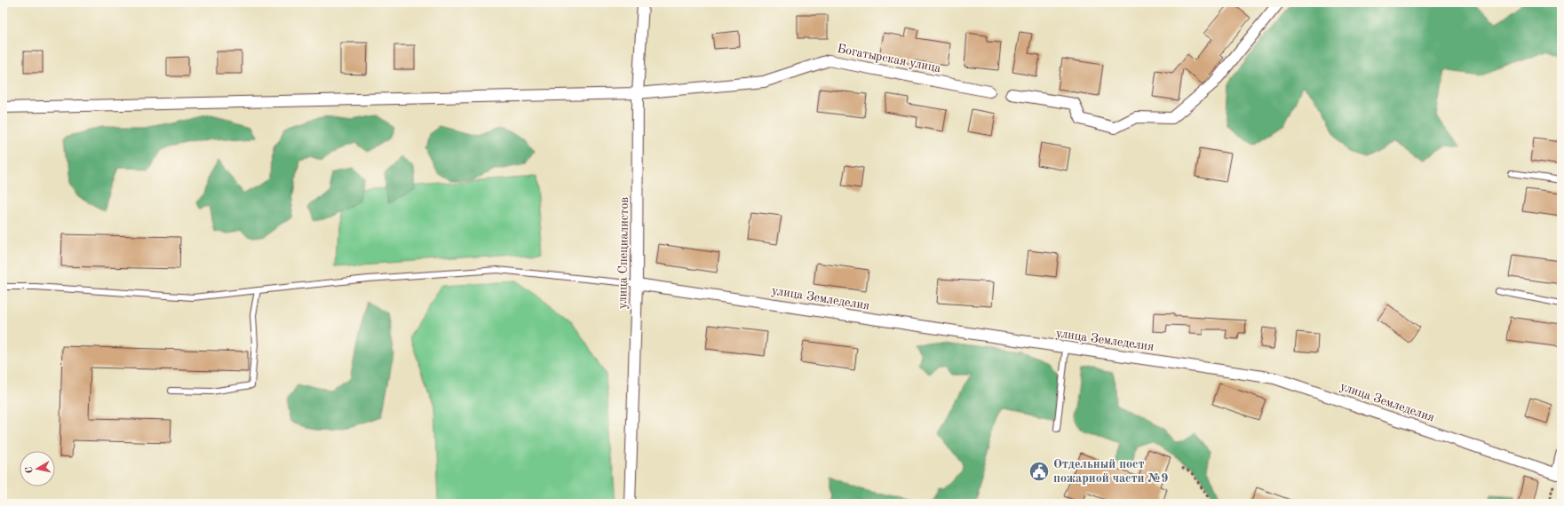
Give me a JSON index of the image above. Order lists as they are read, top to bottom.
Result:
{
  "streets": {
    "street": ["Богатырская улица", "улица Специалистов", "улица Земледелия"]
  },
  "crossings": [
    ["Богатырская улица", "улица Специалистов"],
    ["улица Специалистов", "улица Земледелия"]
  ],
  "places": {
    "public building": ["Отдельный пост пожарной части №9"]
  },
  "north": "left"
}
